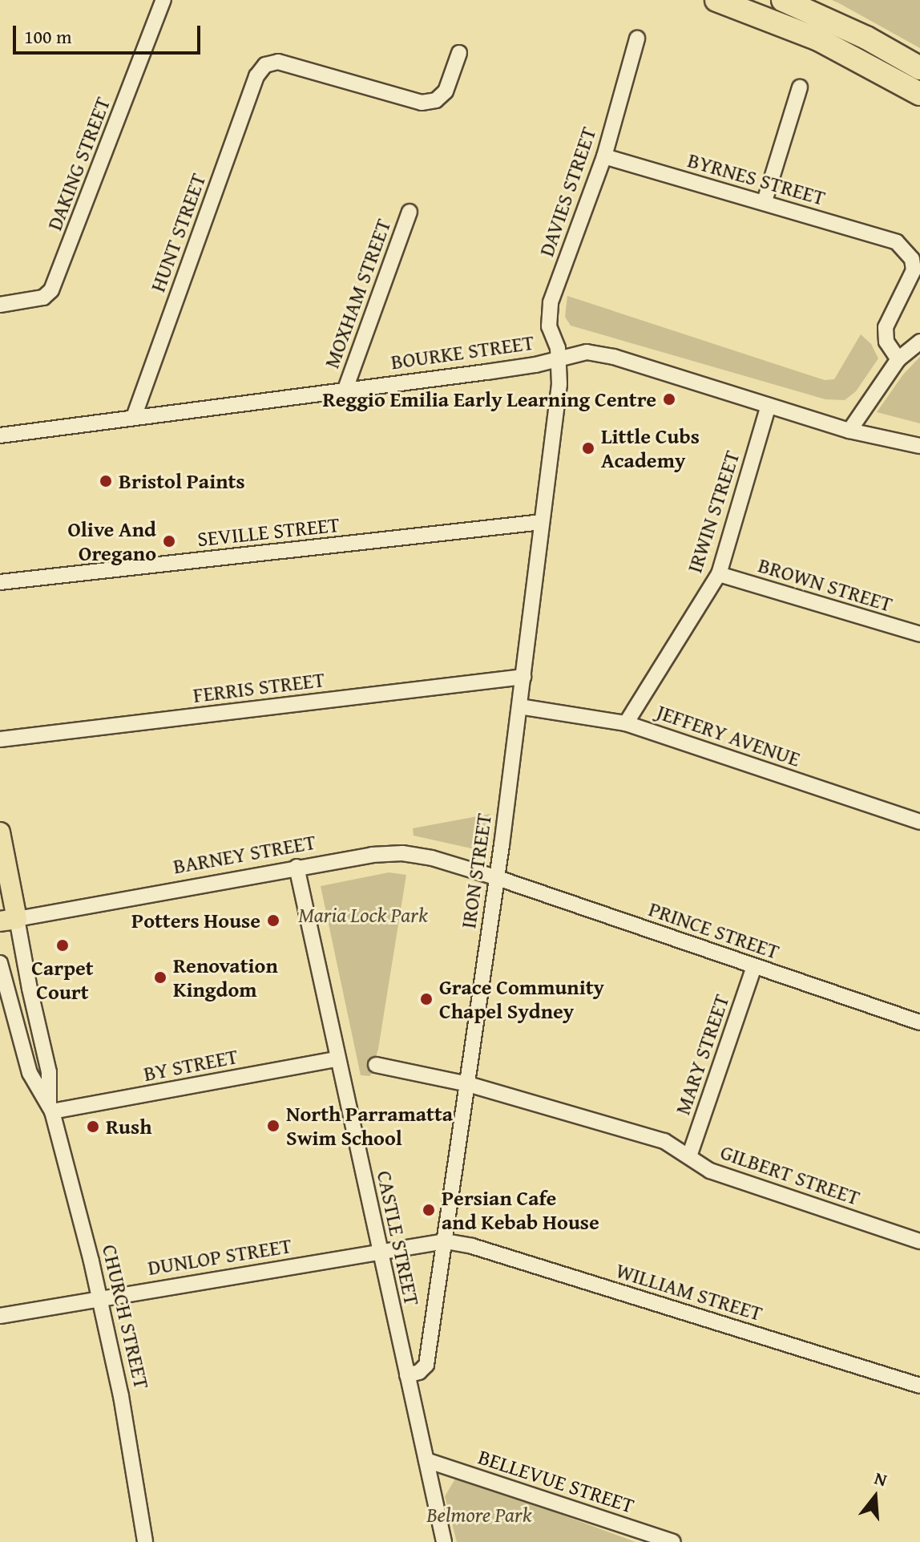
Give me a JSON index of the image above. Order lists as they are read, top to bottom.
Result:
{
  "streets": {
    "main road": ["CHURCH STREET"],
    "street": [
      "DAKING STREET",
      "BYRNES STREET",
      "DAVIES STREET",
      "HUNT STREET",
      "MOXHAM STREET",
      "BOURKE STREET",
      "IRWIN STREET",
      "SEVILLE STREET",
      "BROWN STREET",
      "FERRIS STREET",
      "JEFFERY AVENUE",
      "BARNEY STREET",
      "IRON STREET",
      "PRINCE STREET",
      "MARY STREET",
      "BY STREET",
      "GILBERT STREET",
      "CASTLE STREET",
      "DUNLOP STREET",
      "WILLIAM STREET",
      "BELLEVUE STREET"
    ]
  },
  "crossings": [
    ["BYRNES STREET", "DAVIES STREET"],
    ["DAVIES STREET", "BOURKE STREET"],
    ["DAVIES STREET", "IRON STREET"],
    ["HUNT STREET", "BOURKE STREET"],
    ["MOXHAM STREET", "BOURKE STREET"],
    ["BOURKE STREET", "IRWIN STREET"],
    ["BOURKE STREET", "IRON STREET"],
    ["IRWIN STREET", "BROWN STREET"],
    ["IRWIN STREET", "JEFFERY AVENUE"],
    ["SEVILLE STREET", "IRON STREET"],
    ["FERRIS STREET", "IRON STREET"],
    ["JEFFERY AVENUE", "IRON STREET"],
    ["BARNEY STREET", "IRON STREET"],
    ["BARNEY STREET", "PRINCE STREET"],
    ["BARNEY STREET", "CASTLE STREET"],
    ["BARNEY STREET", "CHURCH STREET"],
    ["IRON STREET", "PRINCE STREET"],
    ["IRON STREET", "GILBERT STREET"],
    ["IRON STREET", "CASTLE STREET"],
    ["IRON STREET", "DUNLOP STREET"],
    ["IRON STREET", "WILLIAM STREET"],
    ["PRINCE STREET", "MARY STREET"],
    ["MARY STREET", "GILBERT STREET"],
    ["BY STREET", "CASTLE STREET"],
    ["BY STREET", "CHURCH STREET"],
    ["CASTLE STREET", "DUNLOP STREET"],
    ["CASTLE STREET", "BELLEVUE STREET"],
    ["DUNLOP STREET", "WILLIAM STREET"],
    ["DUNLOP STREET", "CHURCH STREET"]
  ],
  "parks": ["Maria Lock Park", "Belmore Park"],
  "places": [
    "Reggio Emilia Early Learning Centre",
    "Little Cubs Academy",
    "Bristol Paints",
    "Olive And Oregano",
    "Potters House",
    "Carpet Court",
    "Renovation Kingdom",
    "Grace Community Chapel Sydney",
    "North Parramatta Swim School",
    "Rush",
    "Persian Cafe and Kebab House"
  ],
  "scale_bar": "100 m",
  "north": "top"
}
